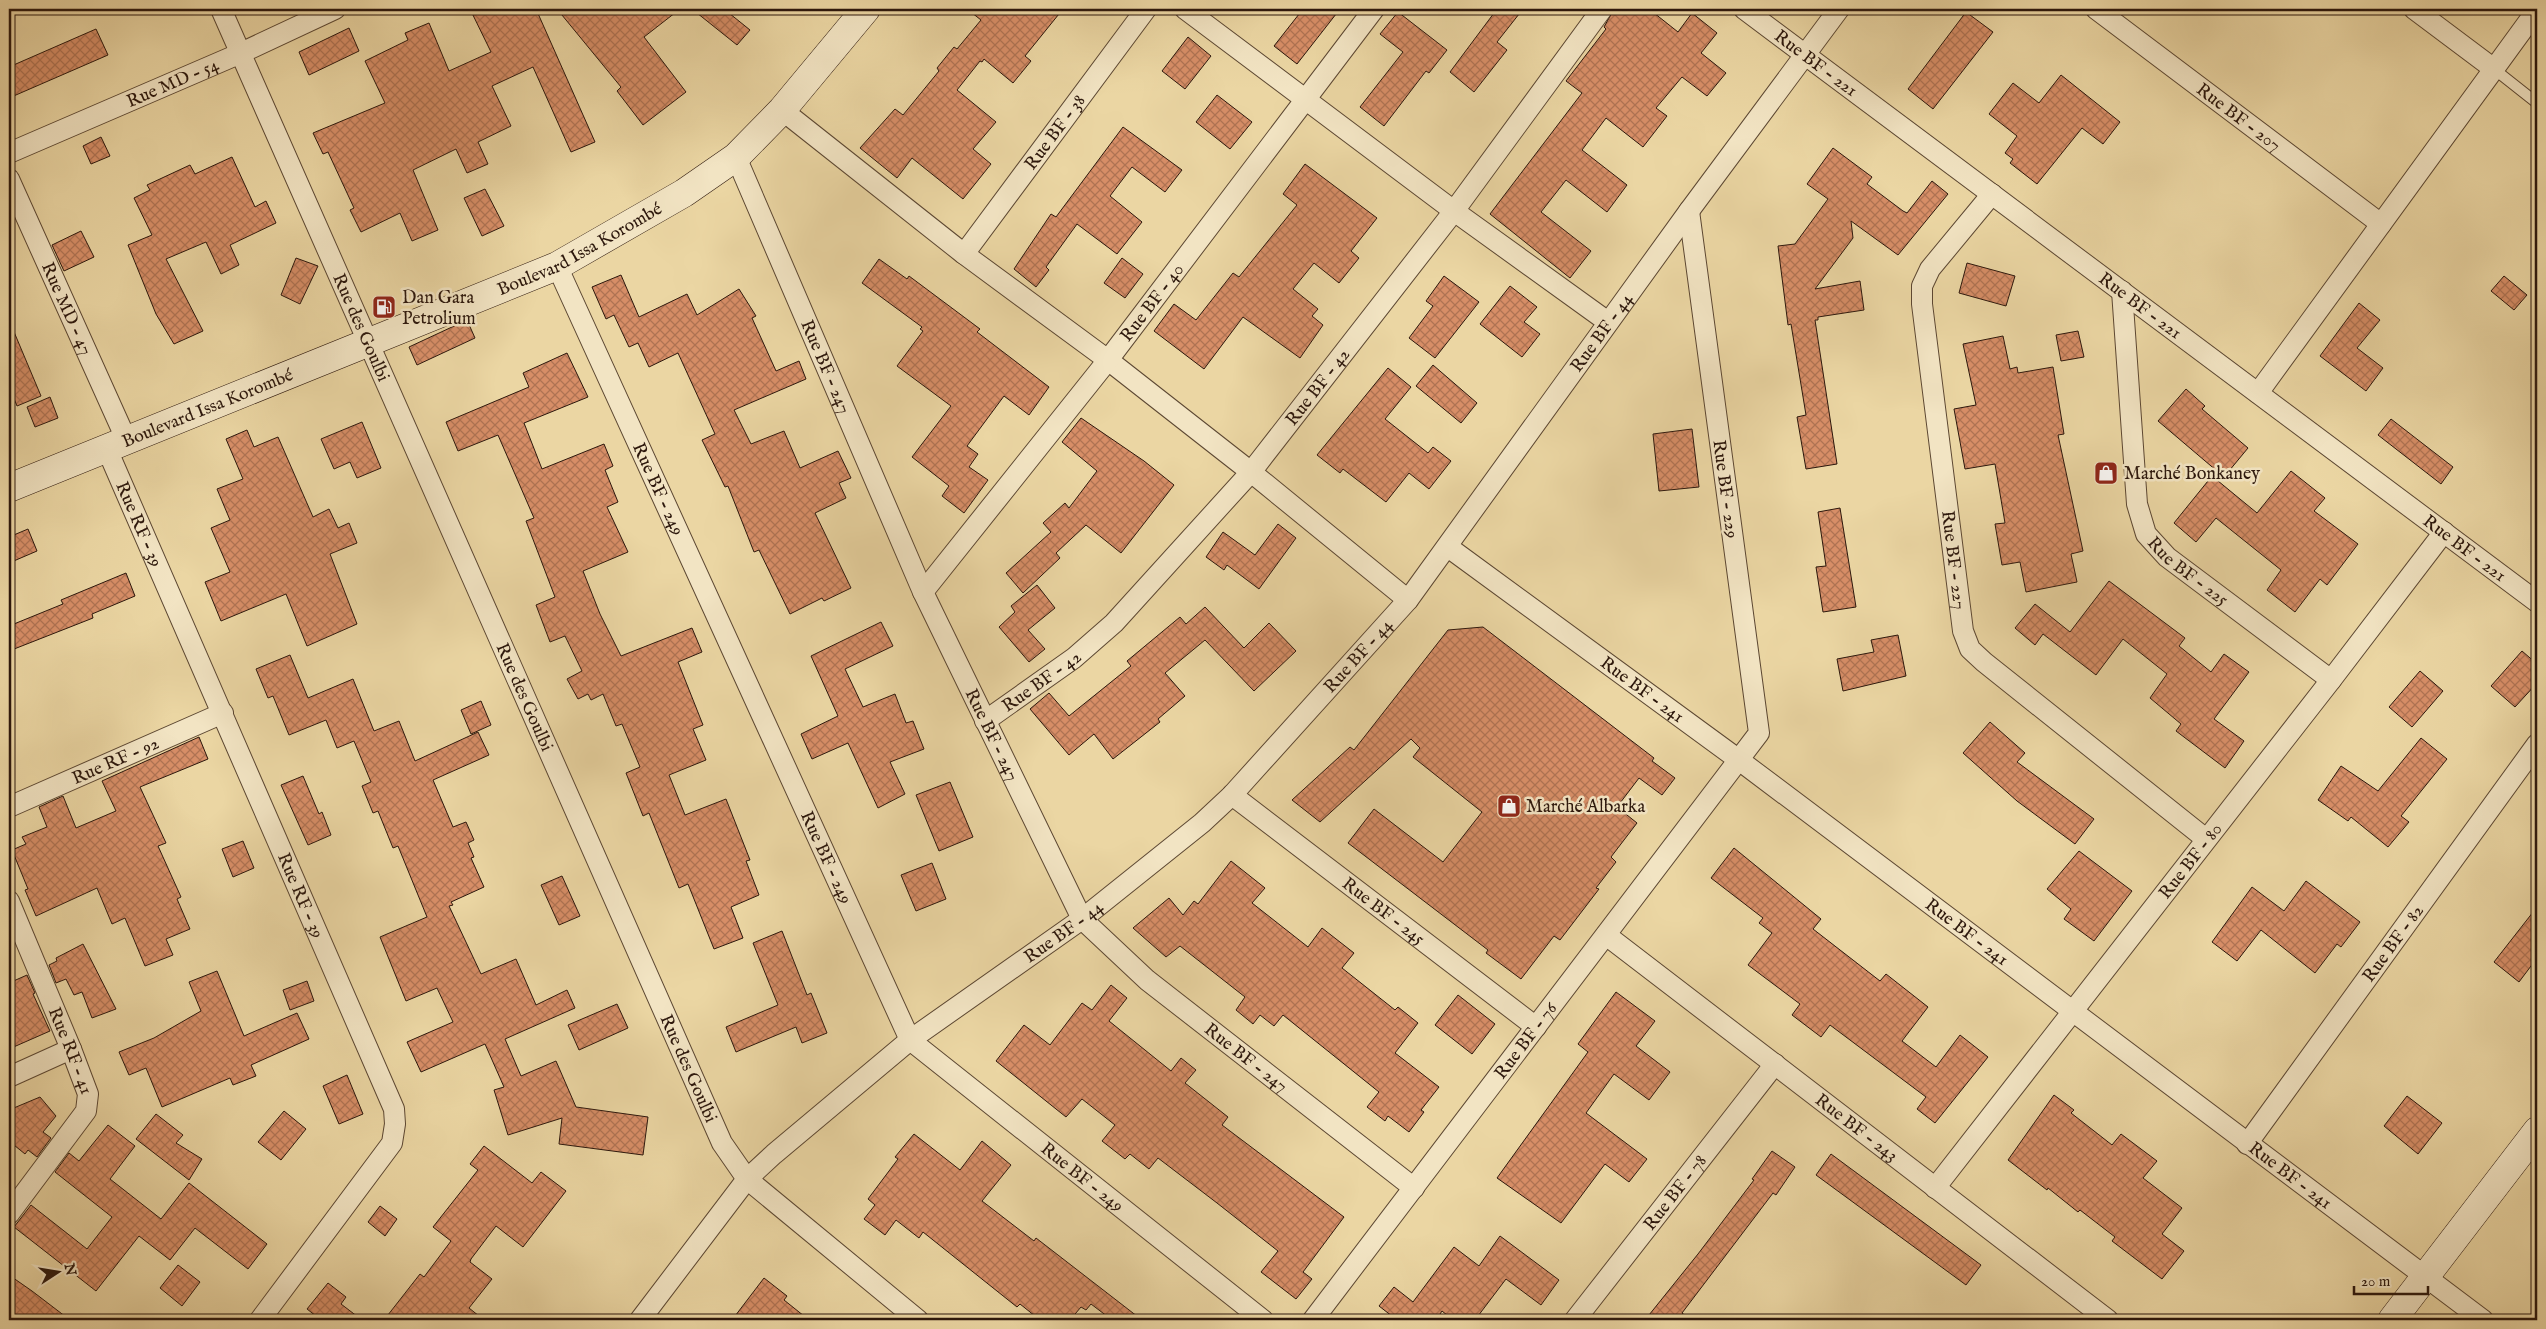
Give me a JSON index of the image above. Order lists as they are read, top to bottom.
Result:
{
  "streets": {
    "street": [
      "Rue BF - 221",
      "Rue MD - 54",
      "Rue BF - 207",
      "Rue BF - 38",
      "Boulevard Issa Korombé",
      "Rue BF - 40",
      "Rue MD - 47",
      "Rue des Goulbi",
      "Rue BF - 44",
      "Rue BF - 247",
      "Rue BF - 42",
      "Rue BF - 249",
      "Rue BF - 229",
      "Rue RF - 39",
      "Rue BF - 227",
      "Rue BF - 225",
      "Rue BF - 241",
      "Rue RF - 92",
      "Rue BF - 80",
      "Rue BF - 245",
      "Rue BF - 82",
      "Rue BF - 76",
      "Rue RF - 41",
      "Rue BF - 243",
      "Rue BF - 78"
    ]
  },
  "crossings": [
    ["Rue BF - 221", "Rue BF - 44"],
    ["Rue BF - 221", "Rue BF - 227"],
    ["Rue BF - 221", "Rue BF - 225"],
    ["Rue BF - 221", "Rue BF - 80"],
    ["Rue MD - 54", "Rue des Goulbi"],
    ["Boulevard Issa Korombé", "Rue MD - 47"],
    ["Boulevard Issa Korombé", "Rue des Goulbi"],
    ["Boulevard Issa Korombé", "Rue BF - 247"],
    ["Boulevard Issa Korombé", "Rue BF - 249"],
    ["Boulevard Issa Korombé", "Rue RF - 39"],
    ["Rue BF - 40", "Rue BF - 247"],
    ["Rue MD - 47", "Rue RF - 39"],
    ["Rue des Goulbi", "Rue BF - 44"],
    ["Rue BF - 44", "Rue BF - 247"],
    ["Rue BF - 44", "Rue BF - 249"],
    ["Rue BF - 44", "Rue BF - 229"],
    ["Rue BF - 44", "Rue BF - 241"],
    ["Rue BF - 44", "Rue BF - 245"],
    ["Rue BF - 247", "Rue BF - 42"],
    ["Rue BF - 247", "Rue BF - 76"],
    ["Rue BF - 229", "Rue BF - 241"],
    ["Rue BF - 229", "Rue BF - 76"],
    ["Rue RF - 39", "Rue RF - 92"],
    ["Rue BF - 227", "Rue BF - 80"],
    ["Rue BF - 225", "Rue BF - 80"],
    ["Rue BF - 241", "Rue BF - 80"],
    ["Rue BF - 241", "Rue BF - 82"],
    ["Rue BF - 241", "Rue BF - 76"],
    ["Rue BF - 80", "Rue BF - 243"],
    ["Rue BF - 245", "Rue BF - 76"],
    ["Rue BF - 76", "Rue BF - 243"],
    ["Rue BF - 243", "Rue BF - 78"]
  ],
  "places": {
    "fuel station": ["Dan Gara Petrolium"],
    "shop": ["Marché Bonkaney", "Marché Albarka"]
  },
  "scale_bar": "20 m",
  "north": "right"
}
